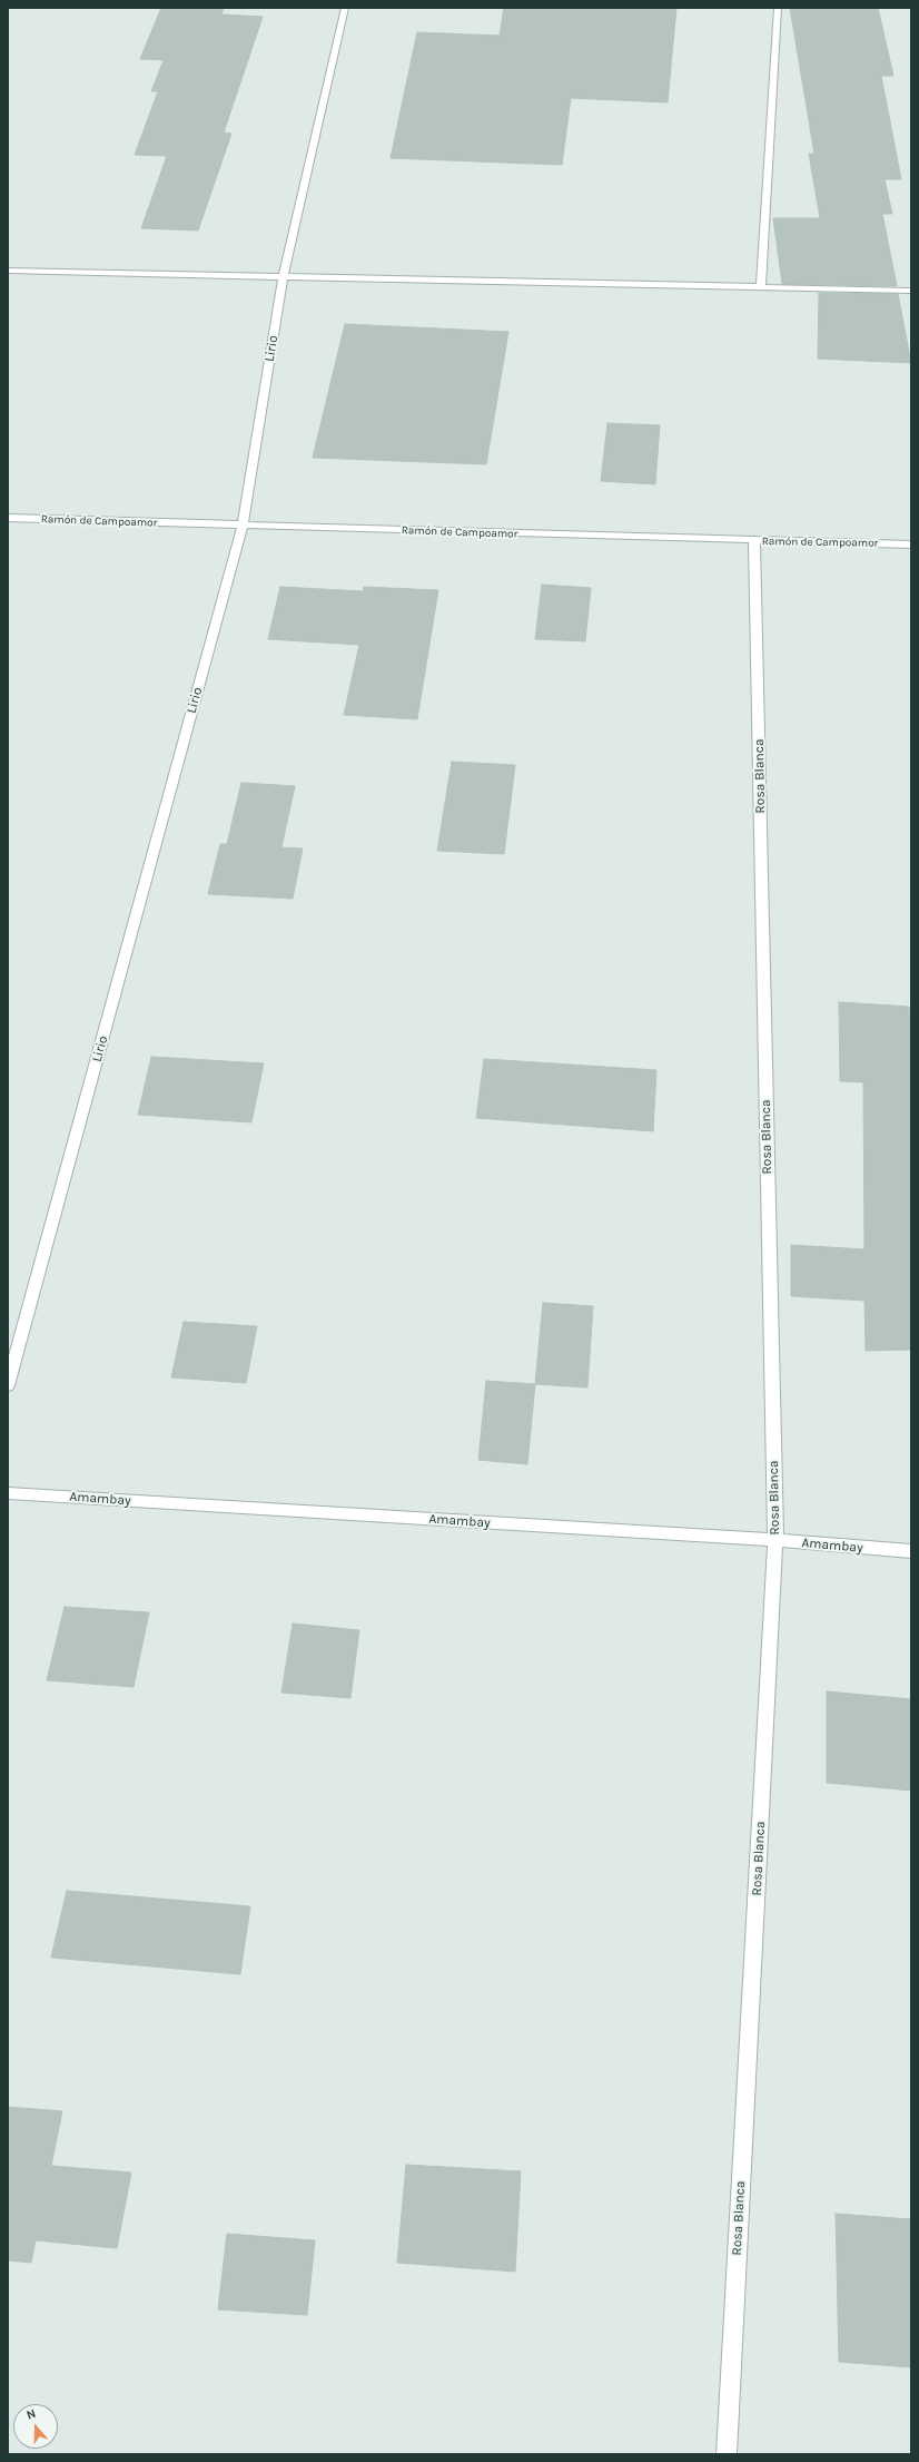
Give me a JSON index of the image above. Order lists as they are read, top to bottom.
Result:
{
  "streets": {
    "street": [
      "Lirio",
      "Ramón de Campoamor",
      "Rosa Blanca",
      "Amambay"
    ]
  },
  "crossings": [
    ["Lirio", "Ramón de Campoamor"],
    ["Ramón de Campoamor", "Rosa Blanca"],
    ["Rosa Blanca", "Amambay"]
  ],
  "north": "top"
}
